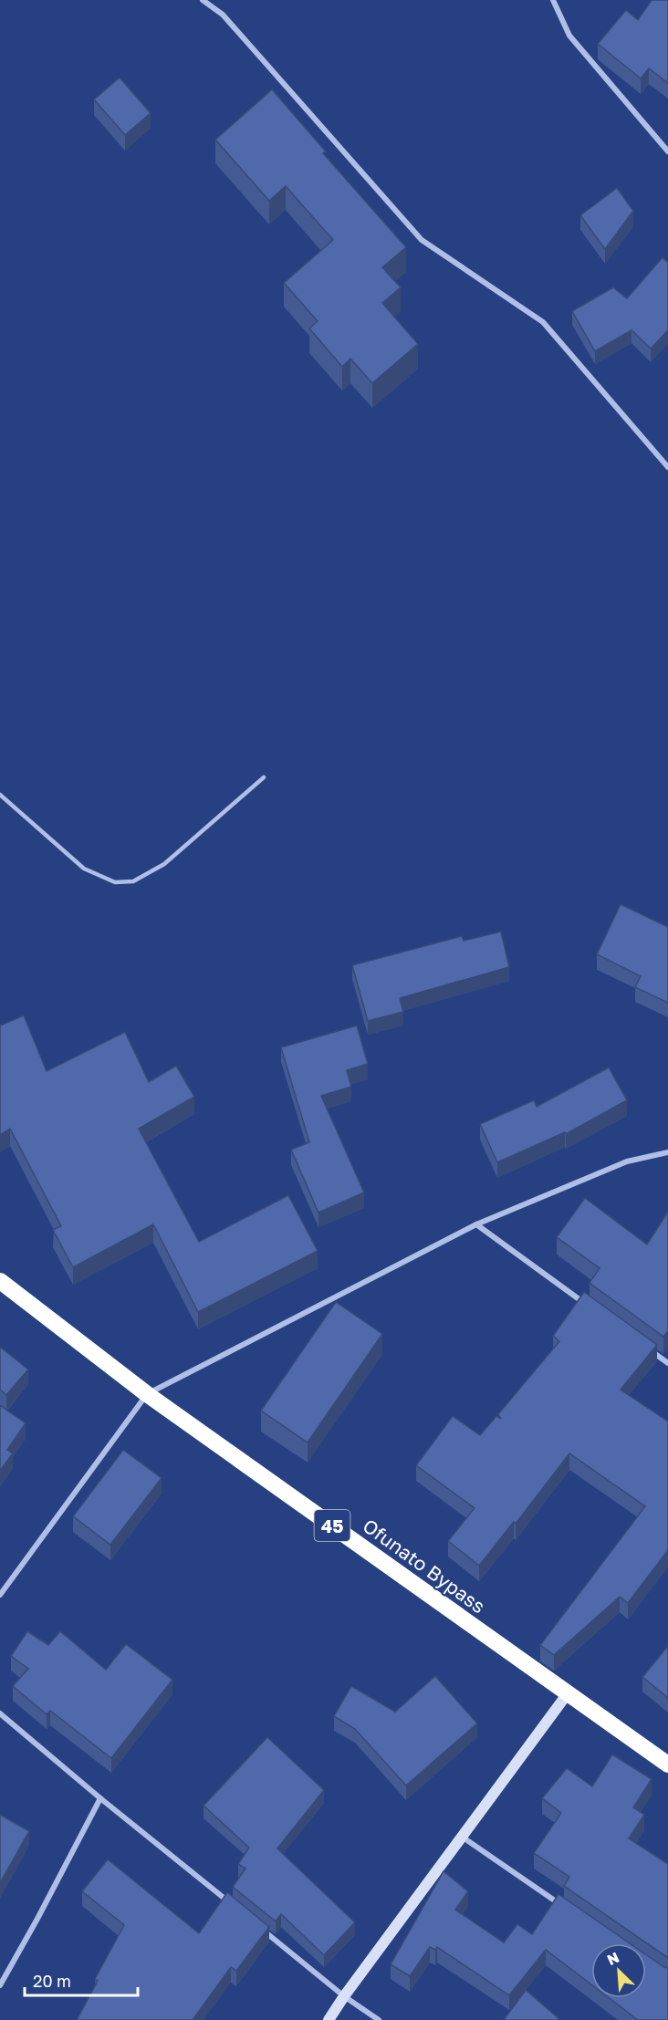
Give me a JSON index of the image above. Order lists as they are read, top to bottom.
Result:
{
  "streets": {
    "highway": ["45", "Ofunato Bypass"]
  },
  "scale_bar": "20 m",
  "north": "top left"
}
